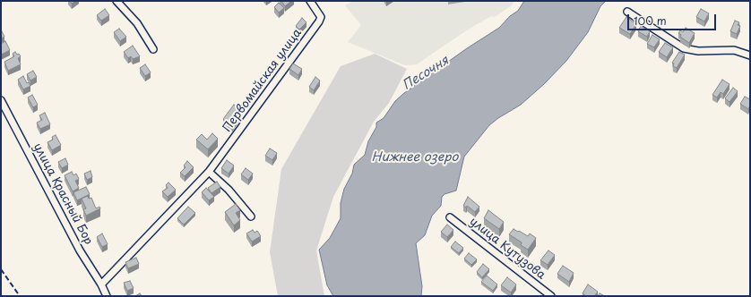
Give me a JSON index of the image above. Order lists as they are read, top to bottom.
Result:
{
  "streets": {
    "street": ["Первомайская улица", "улица Красный Бор", "улица Кутузова"]
  },
  "crossings": [
    ["Первомайская улица", "улица Красный Бор"]
  ],
  "water": ["Песочня", "Нижнее озеро"],
  "scale_bar": "100 m"
}
